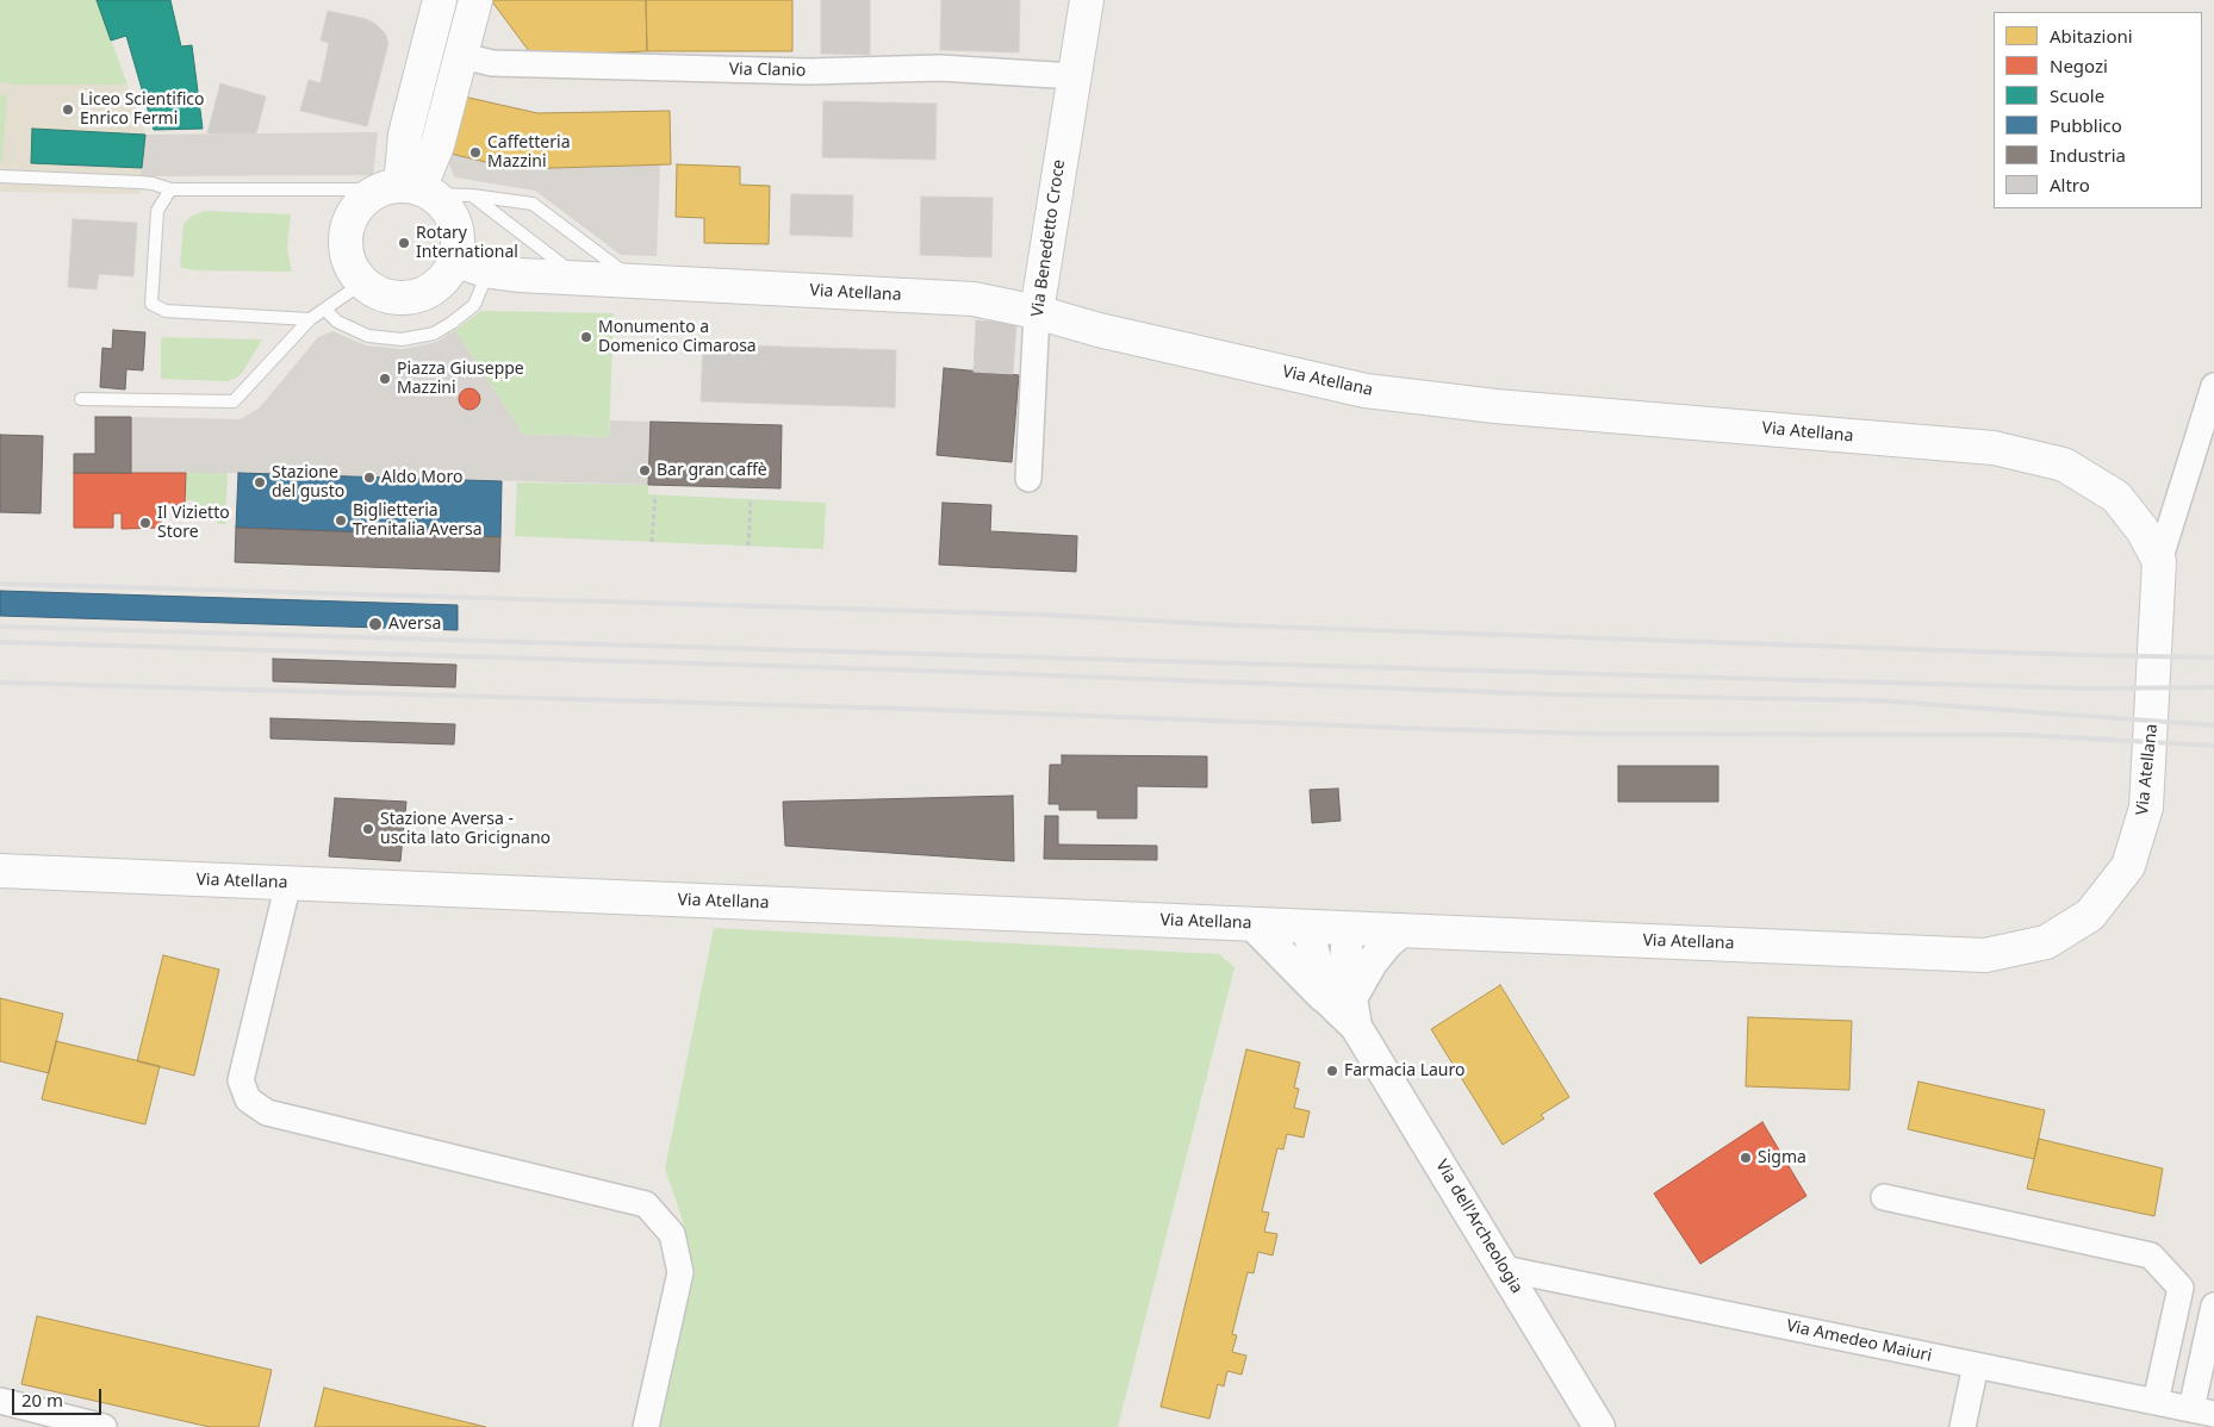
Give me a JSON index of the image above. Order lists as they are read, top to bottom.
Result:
{
  "streets": {
    "main road": ["Via Benedetto Croce", "Via Atellana"],
    "street": ["Via Clanio", "Via dell'Archeologia", "Via Amedeo Maiuri"]
  },
  "crossings": [
    ["Via Clanio", "Via Benedetto Croce"],
    ["Via Benedetto Croce", "Via Atellana"],
    ["Via Atellana", "Via dell'Archeologia"],
    ["Via dell'Archeologia", "Via Amedeo Maiuri"]
  ],
  "places": [
    "Liceo Scientifico Enrico Fermi",
    "Caffetteria Mazzini",
    "Rotary International",
    "Monumento a Domenico Cimarosa",
    "Piazza Giuseppe Mazzini",
    "Bar gran caffè",
    "Aldo Moro",
    "Stazione del gusto",
    "Biglietteria Trenitalia Aversa",
    "Il Vizietto Store",
    "Aversa",
    "Stazione Aversa - uscita lato Gricignano",
    "Farmacia Lauro",
    "Sigma"
  ],
  "legend": [
    "Abitazioni",
    "Negozi",
    "Scuole",
    "Pubblico",
    "Industria",
    "Altro"
  ],
  "scale_bar": "20 m"
}
